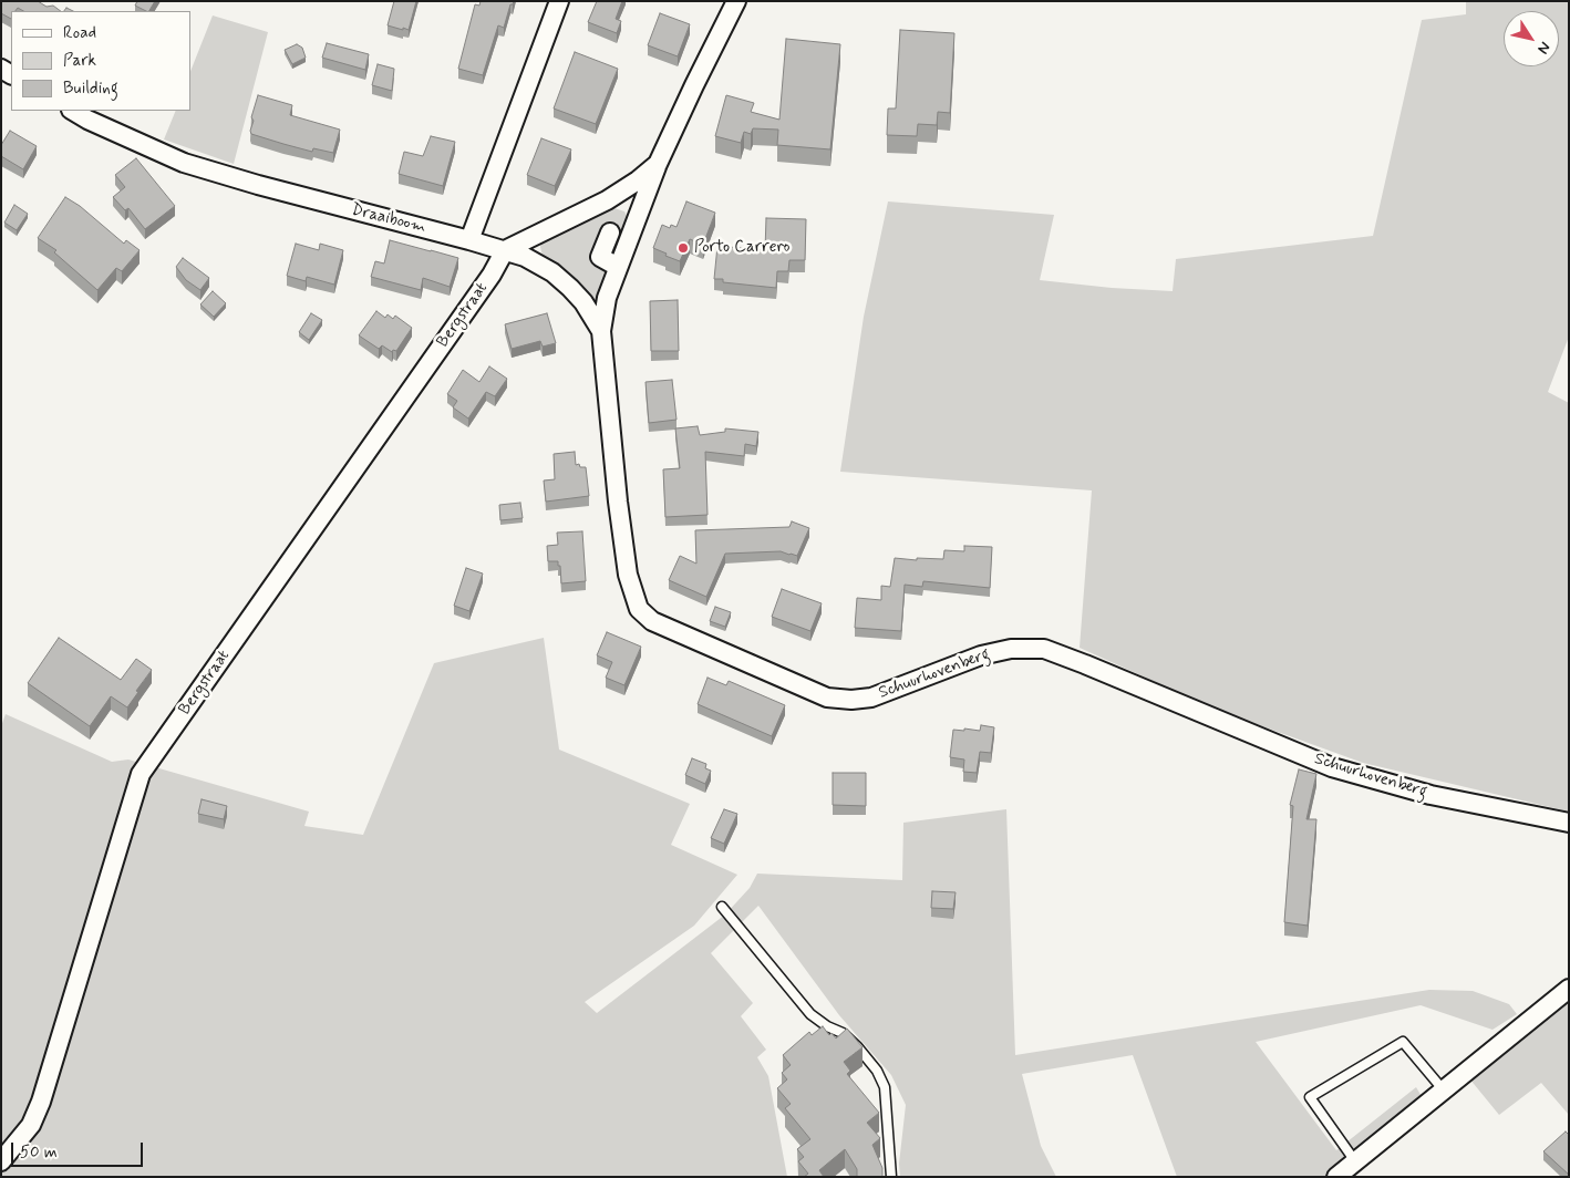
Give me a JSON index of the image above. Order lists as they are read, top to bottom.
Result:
{
  "streets": {
    "street": ["Draaiboom", "Bergstraat", "Schuurhovenberg"]
  },
  "crossings": [
    ["Draaiboom", "Schuurhovenberg"],
    ["Bergstraat", "Schuurhovenberg"]
  ],
  "places": ["Porto Carrero"],
  "legend": ["Road", "Park", "Building"],
  "scale_bar": "50 m",
  "north": "bottom right"
}
